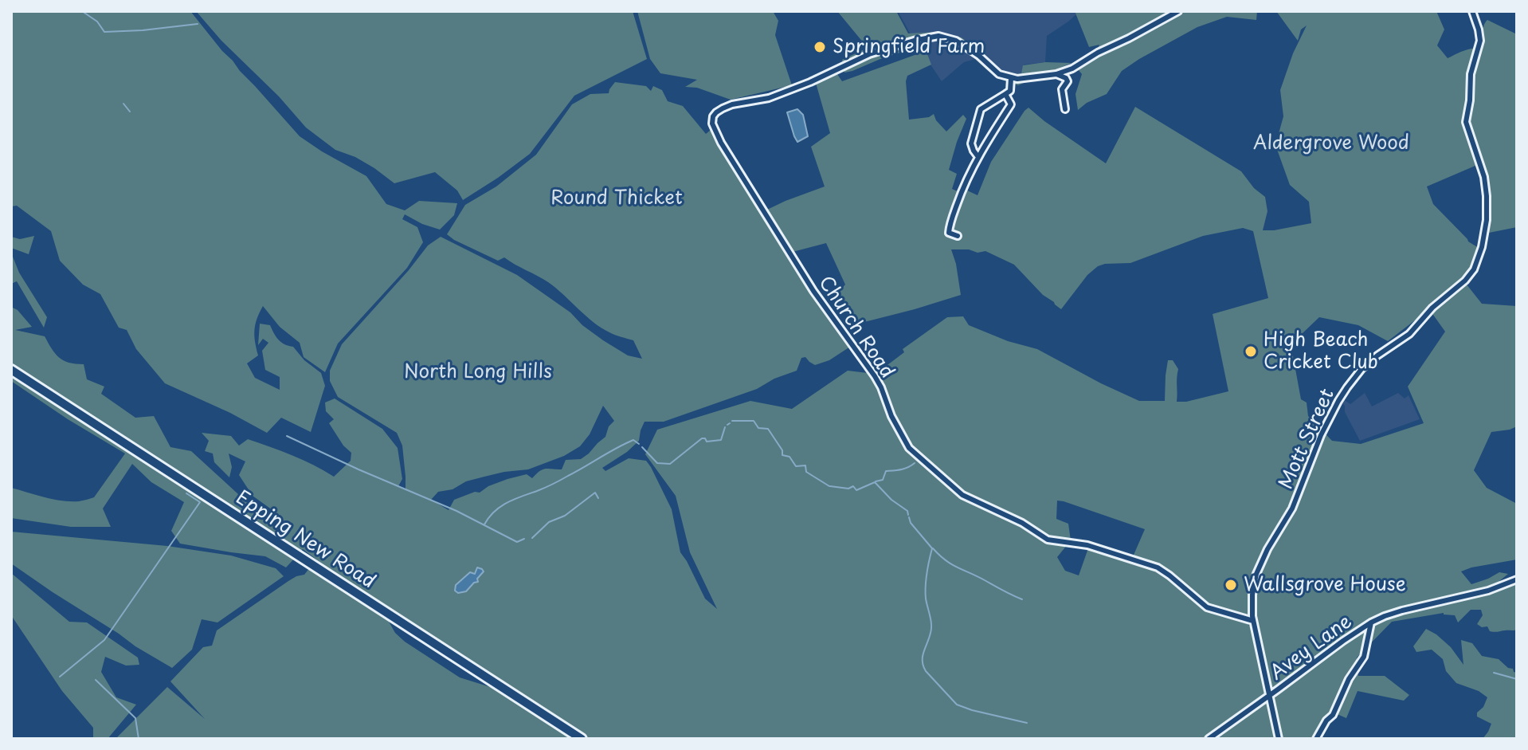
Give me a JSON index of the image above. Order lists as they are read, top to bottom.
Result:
{
  "streets": {
    "main road": ["Epping New Road"],
    "street": ["Church Road", "Mott Street", "Avey Lane"]
  },
  "crossings": [
    ["Church Road", "Mott Street"],
    ["Mott Street", "Avey Lane"]
  ],
  "parks": ["Aldergrove Wood", "Round Thicket", "North Long Hills"],
  "places": ["Springfield Farm", "High Beach Cricket Club", "Wallsgrove House"]
}
